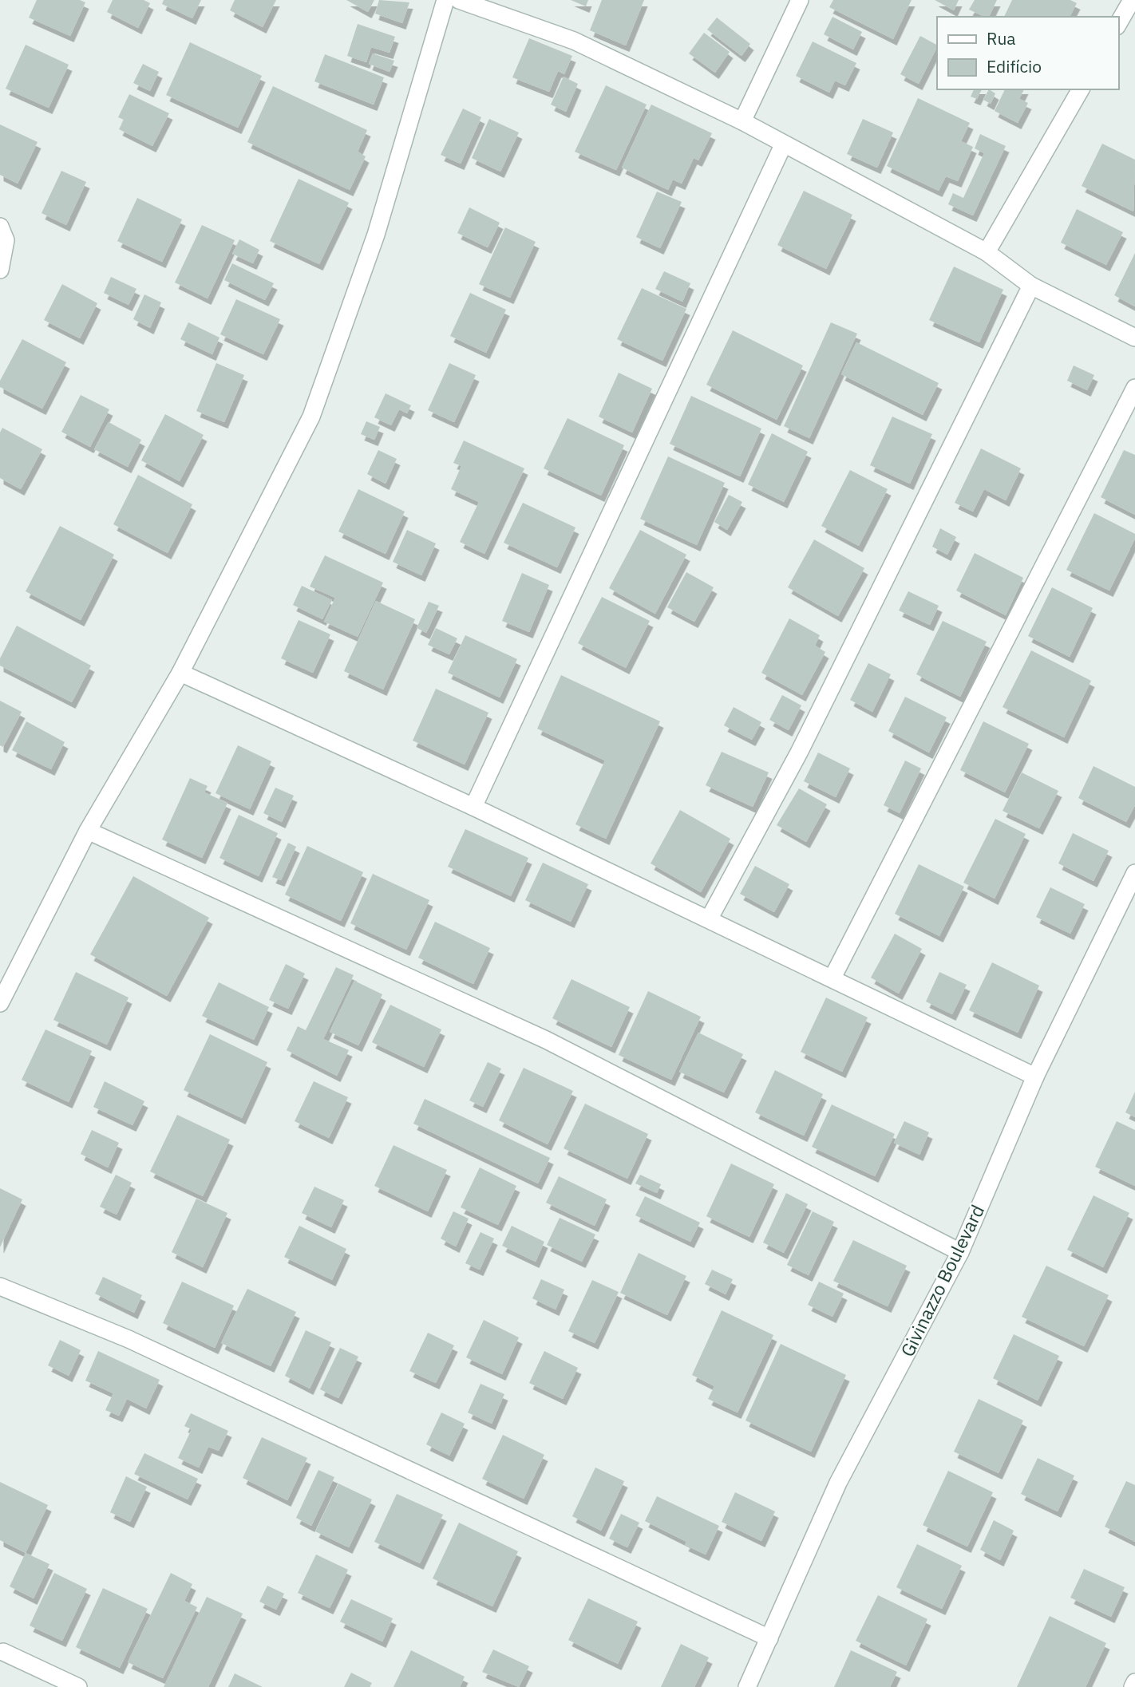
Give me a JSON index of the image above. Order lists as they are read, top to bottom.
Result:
{
  "streets": {
    "street": ["Givinazzo Boulevard"]
  },
  "legend": ["Rua", "Edifício"]
}
